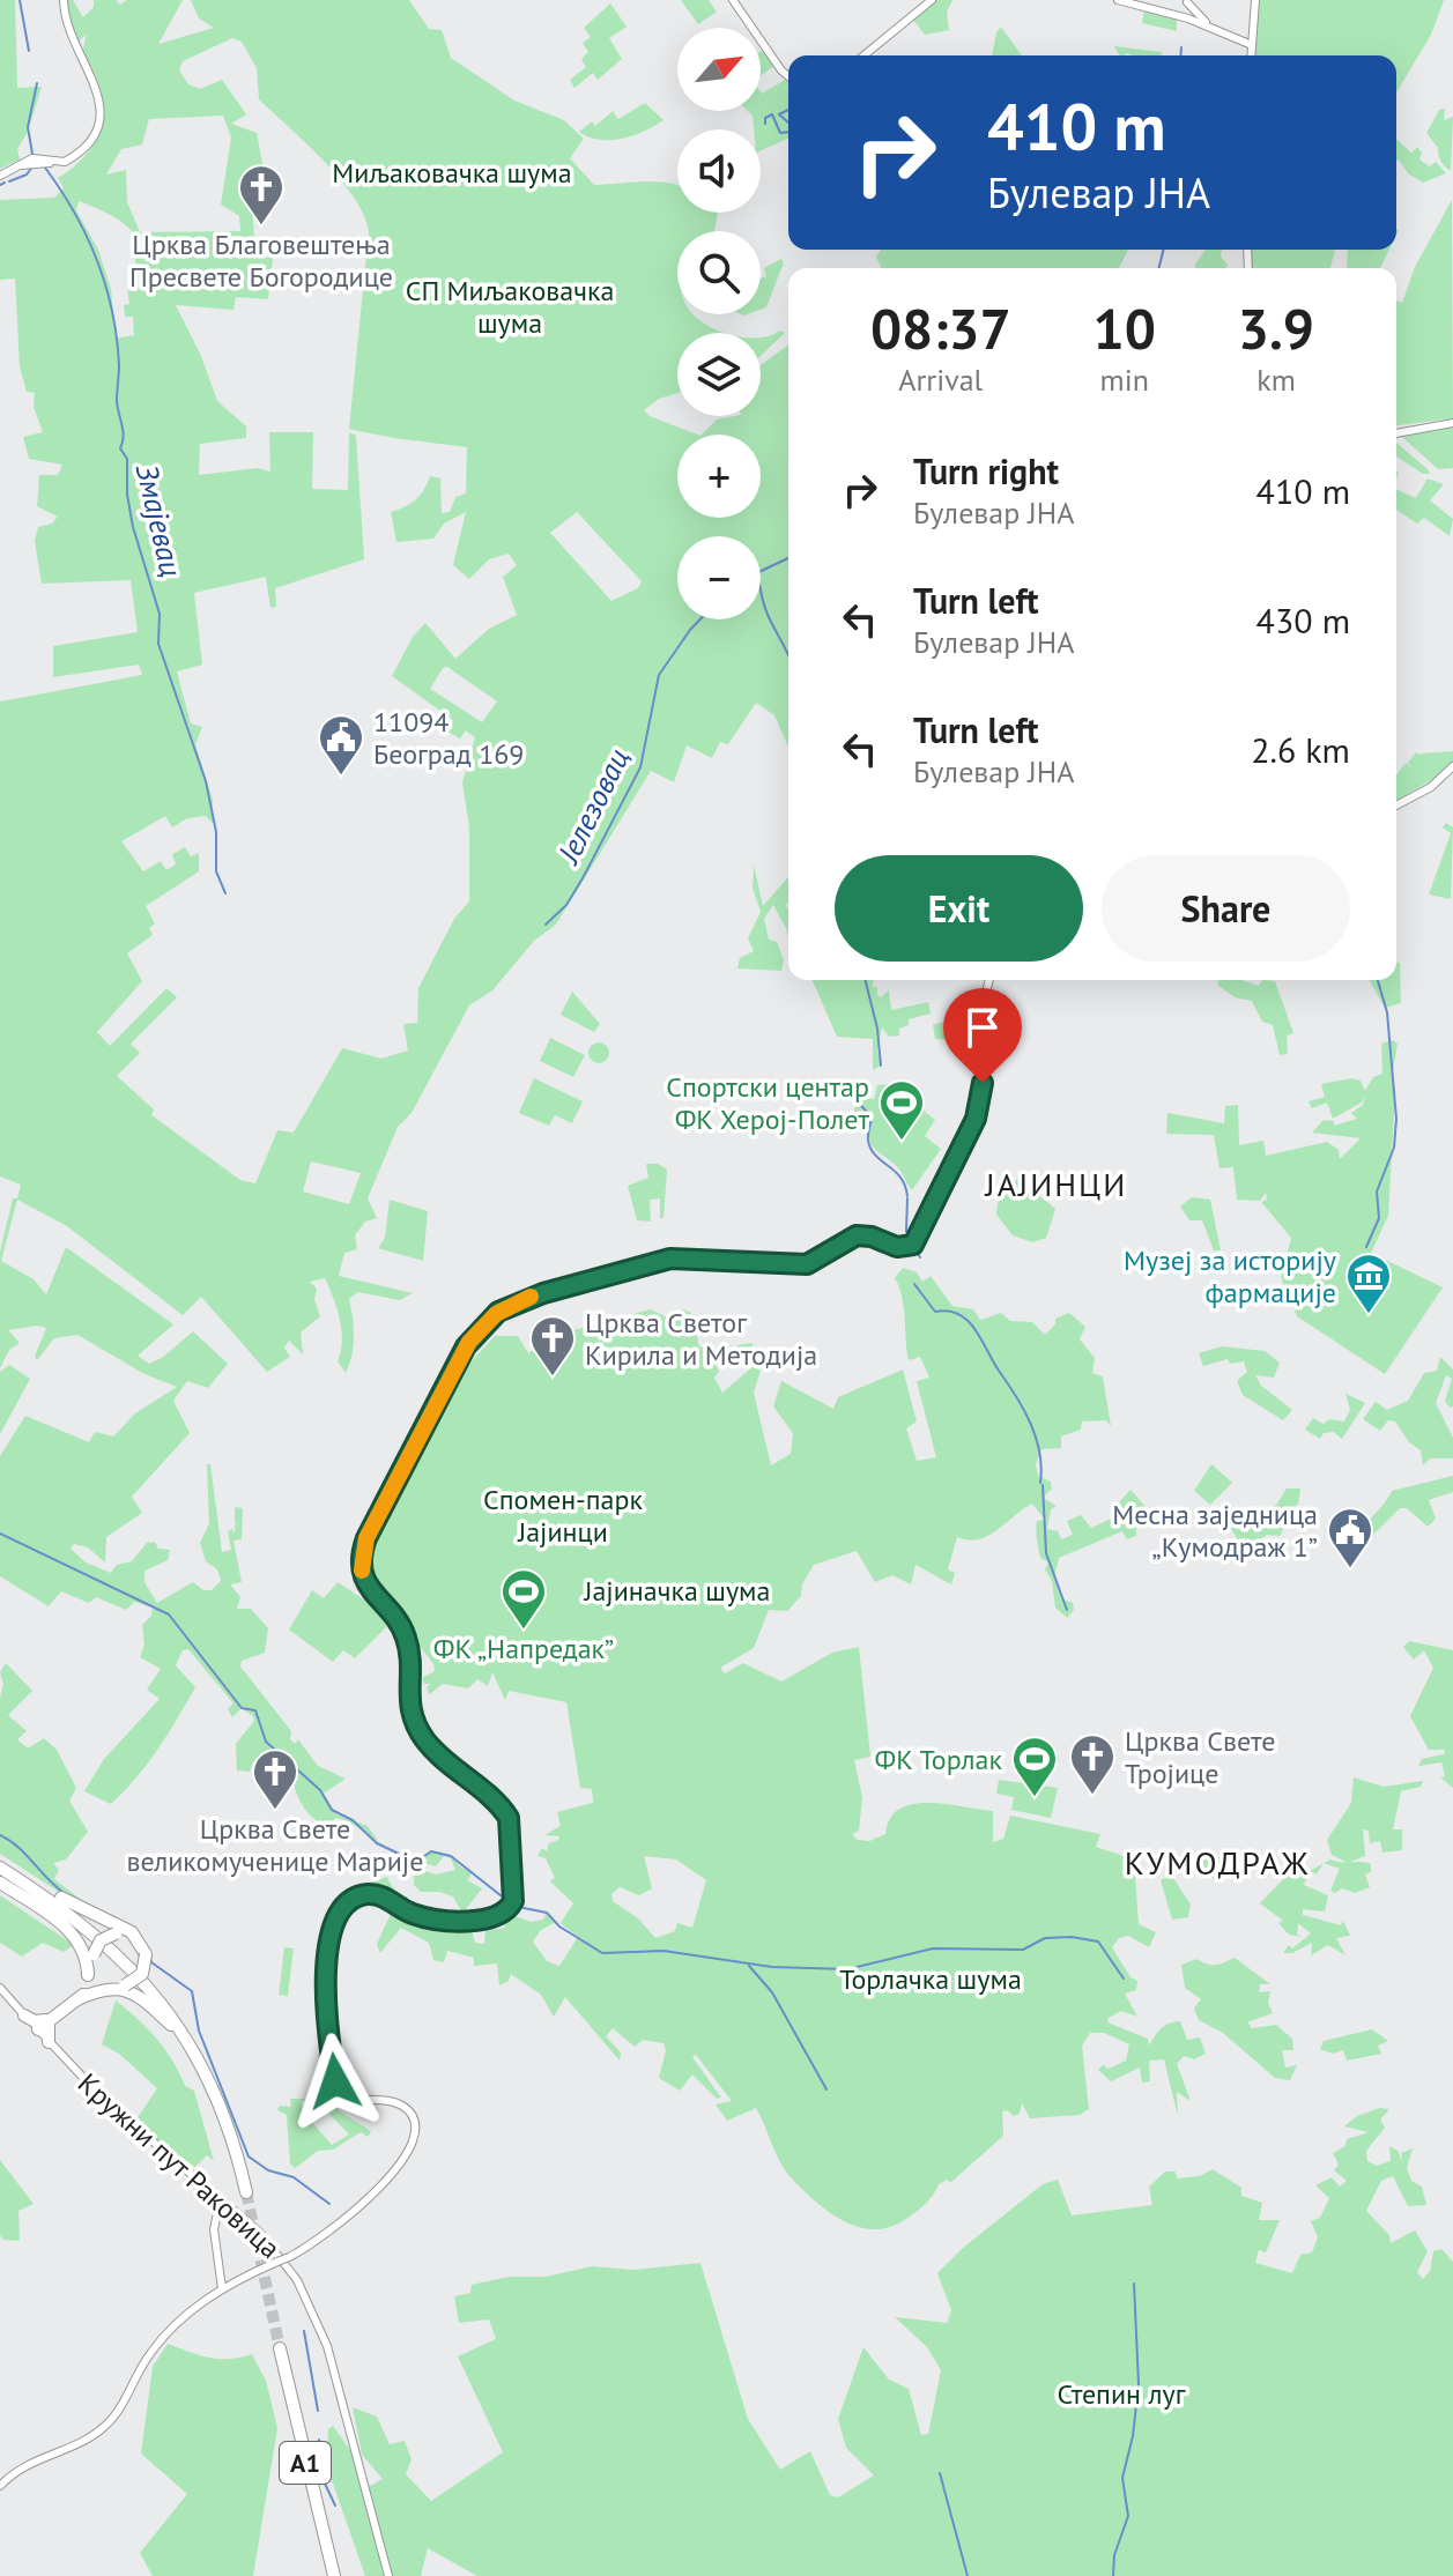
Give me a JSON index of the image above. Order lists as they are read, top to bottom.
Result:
{
  "streets": {
    "highway": ["A1"],
    "main road": ["Кружни пут Раковица"]
  },
  "districts": ["ЈАЈИНЦИ", "КУМОДРАЖ"],
  "water": ["Змајевац", "Јелезовац"],
  "parks": [
    "Миљаковачка шума",
    "СП Миљаковачка шума",
    "Спомен-парк Јајинци",
    "Јајиначка шума",
    "Торлачка шума",
    "Степин луг"
  ],
  "places": {
    "church": [
      "Црква Благовештења Пресвете Богородице",
      "Црква Светог Кирила и Методија",
      "Црква Свете Тројице",
      "Црква Свете великомученице Марије"
    ],
    "public building": ["11094 Београд 169", "Месна заједница „Кумодраж 1”"],
    "sports": ["Спортски центар ФК Херој-Полет", "ФК „Напредак”", "ФК Торлак"],
    "museum": ["Музеј за историју фармације"]
  },
  "north": "top right",
  "page": {
    "map_buttons": ["+", "−"],
    "turn": ["410 m", "Булевар ЈНА"],
    "eta": [
      "08:37",
      "Arrival",
      "10",
      "min",
      "3.9",
      "km"
    ],
    "list": [
      {
        "name": "Turn right",
        "note": "Булевар ЈНА",
        "value": "410 m"
      },
      {
        "name": "Turn left",
        "note": "Булевар ЈНА",
        "value": "430 m"
      },
      {
        "name": "Turn left",
        "note": "Булевар ЈНА",
        "value": "2.6 km"
      }
    ],
    "buttons": ["Exit", "Share"]
  }
}
